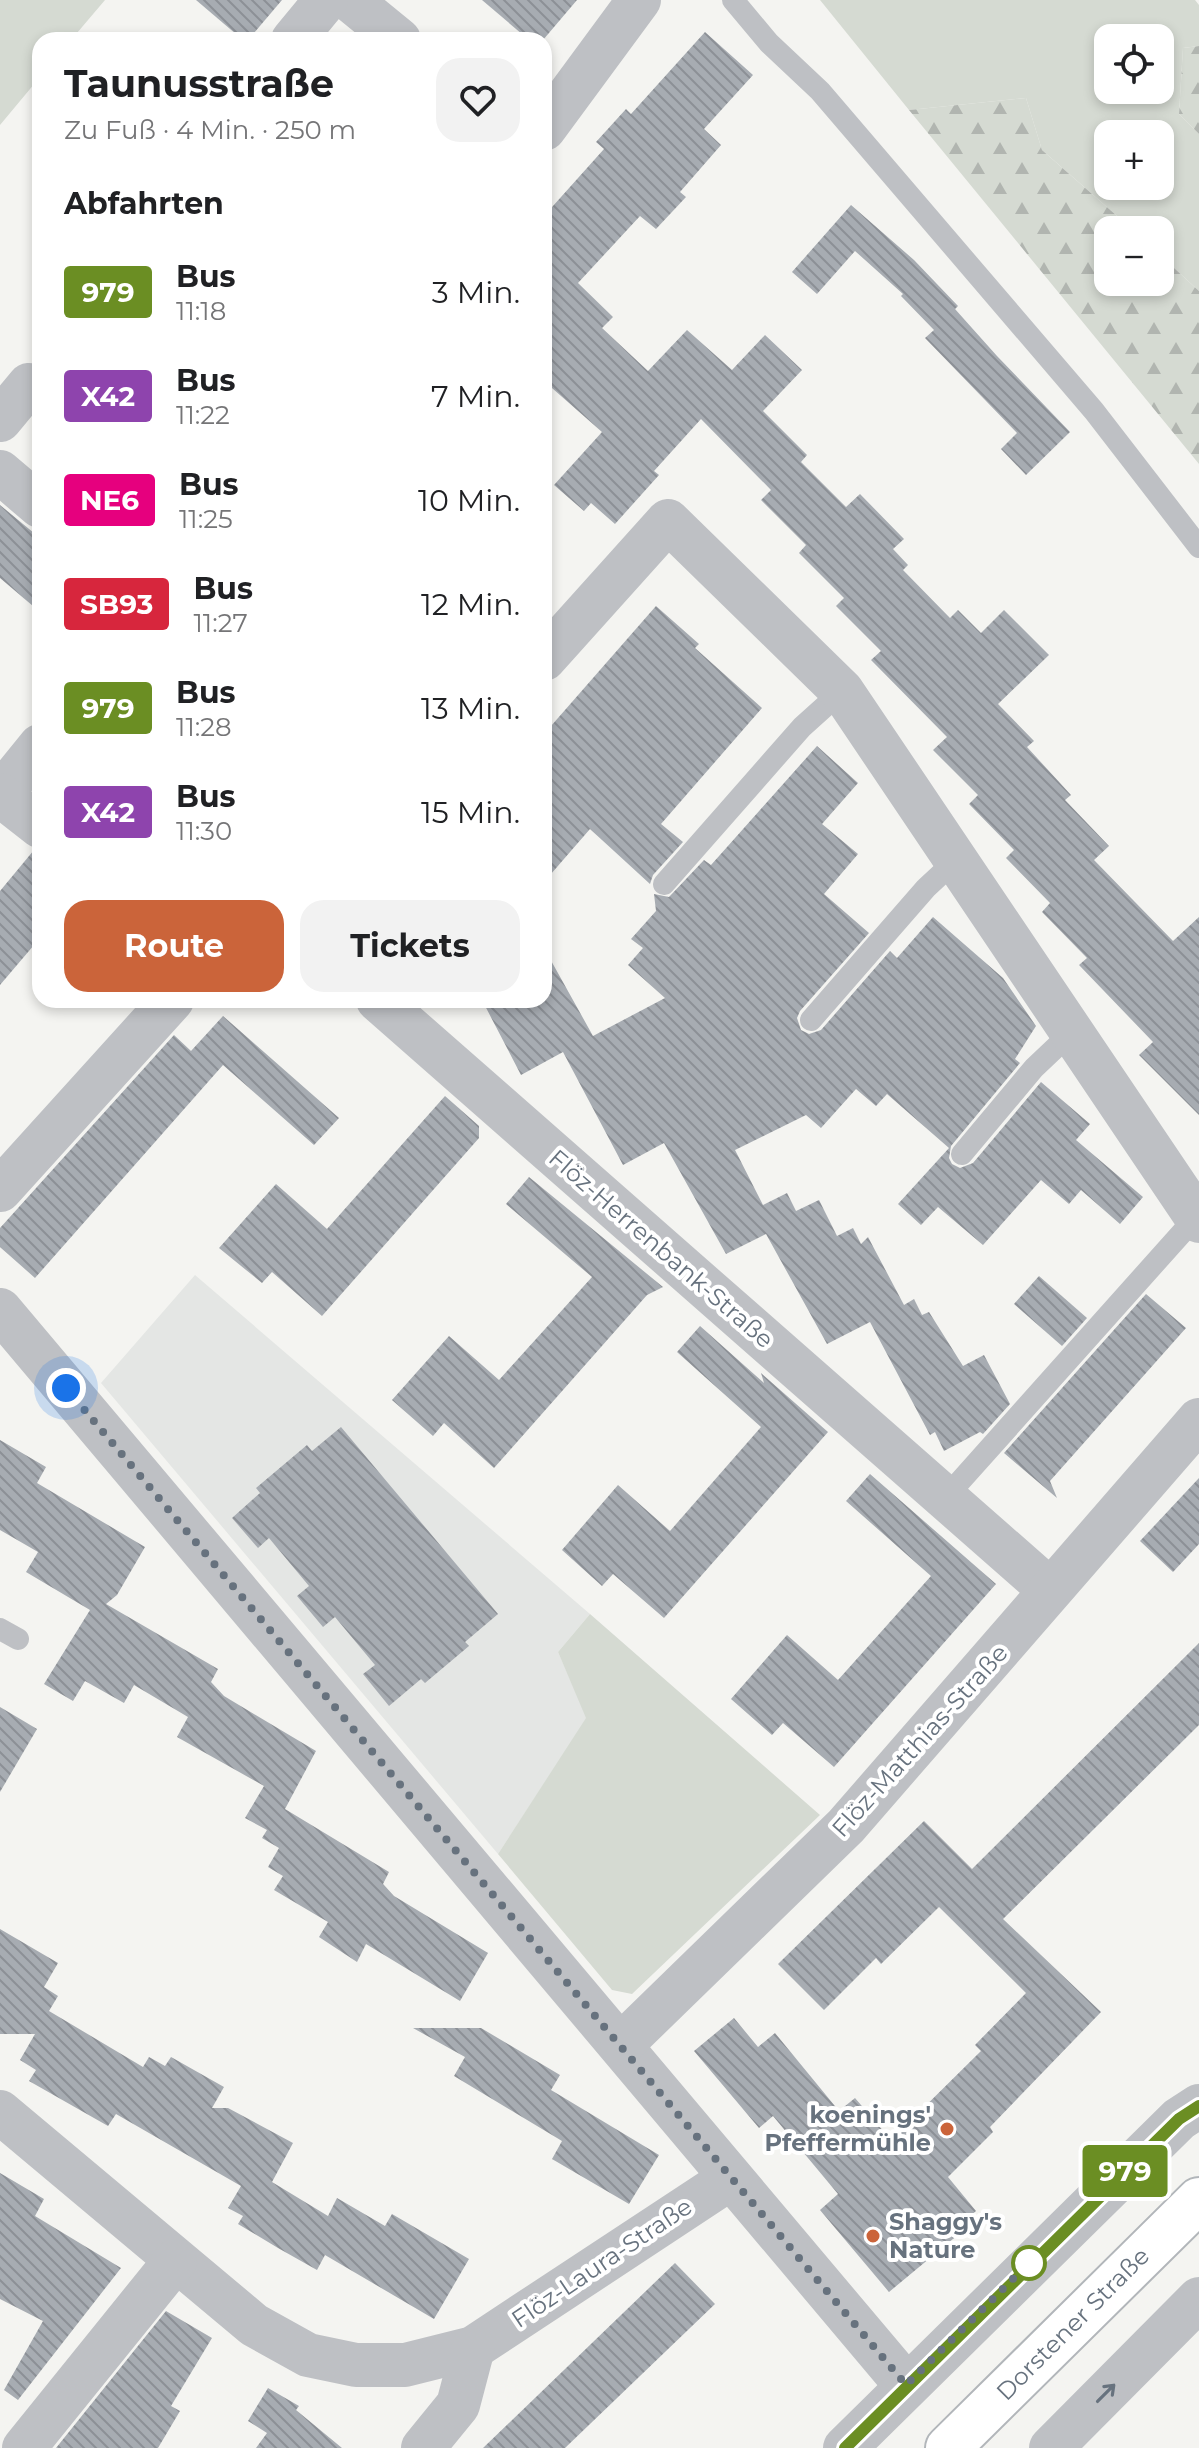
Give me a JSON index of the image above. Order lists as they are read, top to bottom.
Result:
{
  "streets": {
    "main road": ["Dorstener Straße"],
    "street": ["Flöz-Herrenbank-Straße", "Flöz-Matthias-Straße", "Flöz-Laura-Straße"]
  },
  "crossings": [
    ["Flöz-Herrenbank-Straße", "Flöz-Matthias-Straße"]
  ],
  "places": ["koenings' Pfeffermühle", "Shaggy's Nature"],
  "lines": ["bus line 979"],
  "page": {
    "on_map": "979",
    "map_buttons": ["+", "−"],
    "heading": [
      ["Taunusstraße", "Zu Fuß · 4 Min. · 250 m"],
      "Abfahrten"
    ],
    "list": [
      {
        "mark": "979",
        "name": "Bus",
        "note": "11:18",
        "value": "3 Min."
      },
      {
        "mark": "X42",
        "name": "Bus",
        "note": "11:22",
        "value": "7 Min."
      },
      {
        "mark": "NE6",
        "name": "Bus",
        "note": "11:25",
        "value": "10 Min."
      },
      {
        "mark": "SB93",
        "name": "Bus",
        "note": "11:27",
        "value": "12 Min."
      },
      {
        "mark": "979",
        "name": "Bus",
        "note": "11:28",
        "value": "13 Min."
      },
      {
        "mark": "X42",
        "name": "Bus",
        "note": "11:30",
        "value": "15 Min."
      }
    ],
    "buttons": ["Route", "Tickets"]
  }
}
